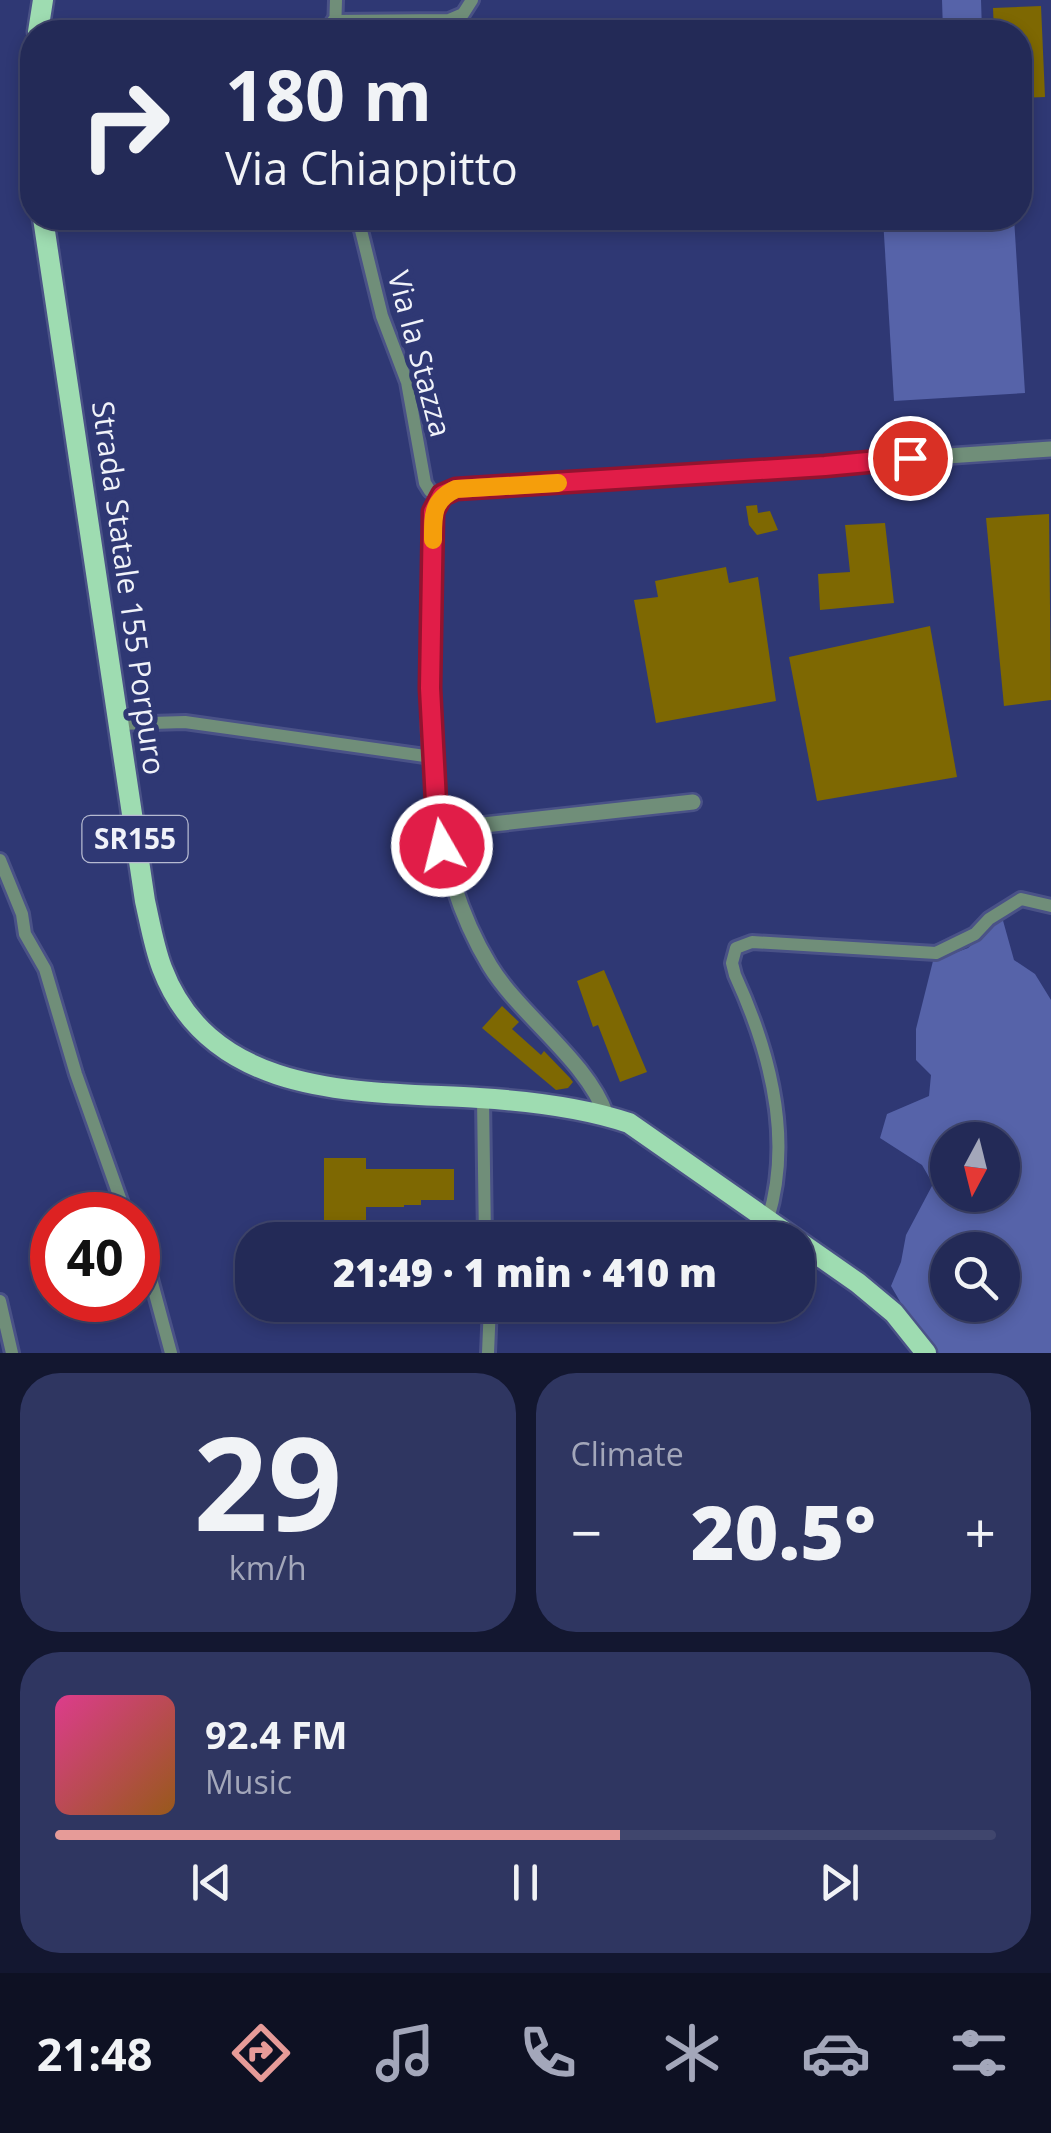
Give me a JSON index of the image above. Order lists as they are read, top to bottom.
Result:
{
  "streets": {
    "main road": ["Strada Statale 155 Porpuro", "SR155"],
    "street": ["Via la Stazza"]
  },
  "north": "bottom",
  "page": {
    "turn": ["180 m", "Via Chiappitto"],
    "limit": "40",
    "trip": "21:49 · 1 min · 410 m",
    "tile": [
      ["29", "km/h"],
      "Climate"
    ],
    "heat": ["−", "20.5°", "+"],
    "song": ["92.4 FM", "Music"],
    "tabs": "21:48"
  }
}
